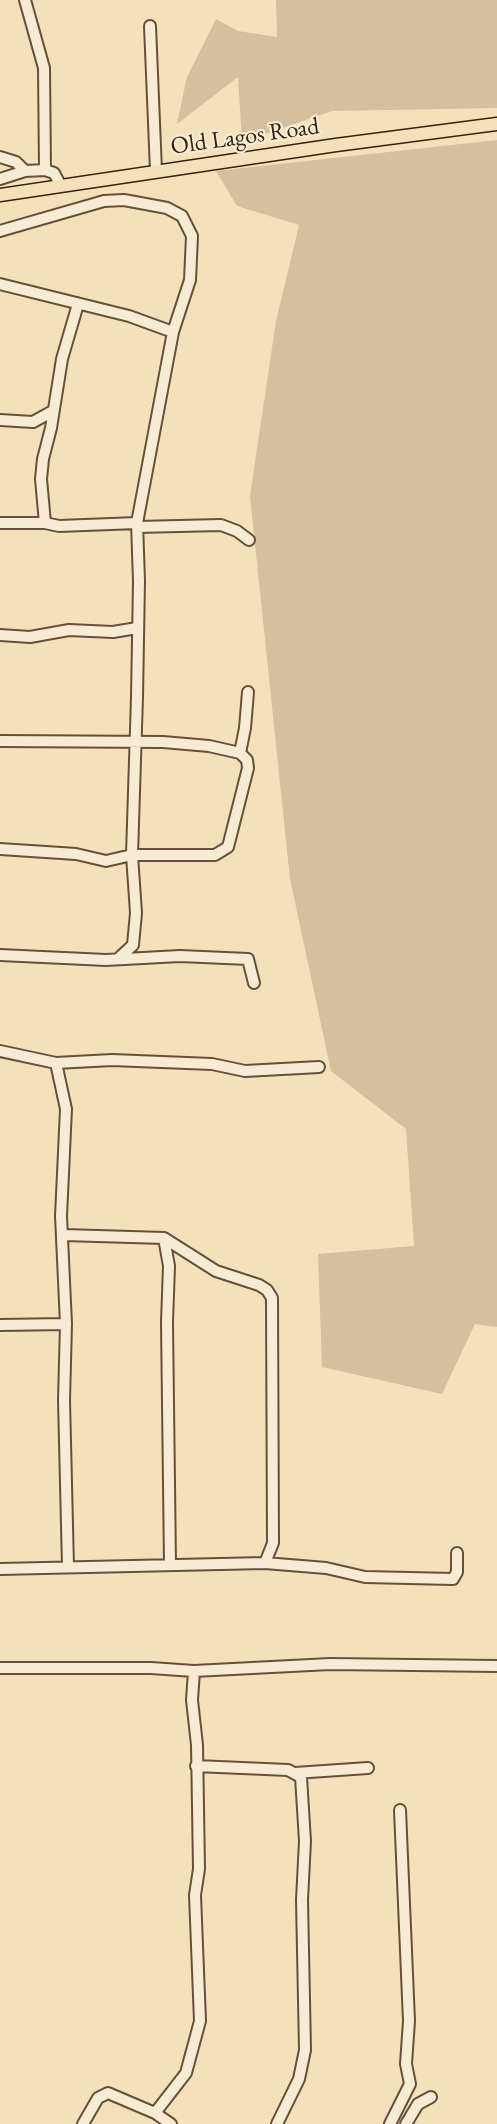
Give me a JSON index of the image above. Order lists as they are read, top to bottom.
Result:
{
  "streets": {
    "main road": ["Old Lagos Road"]
  }
}
